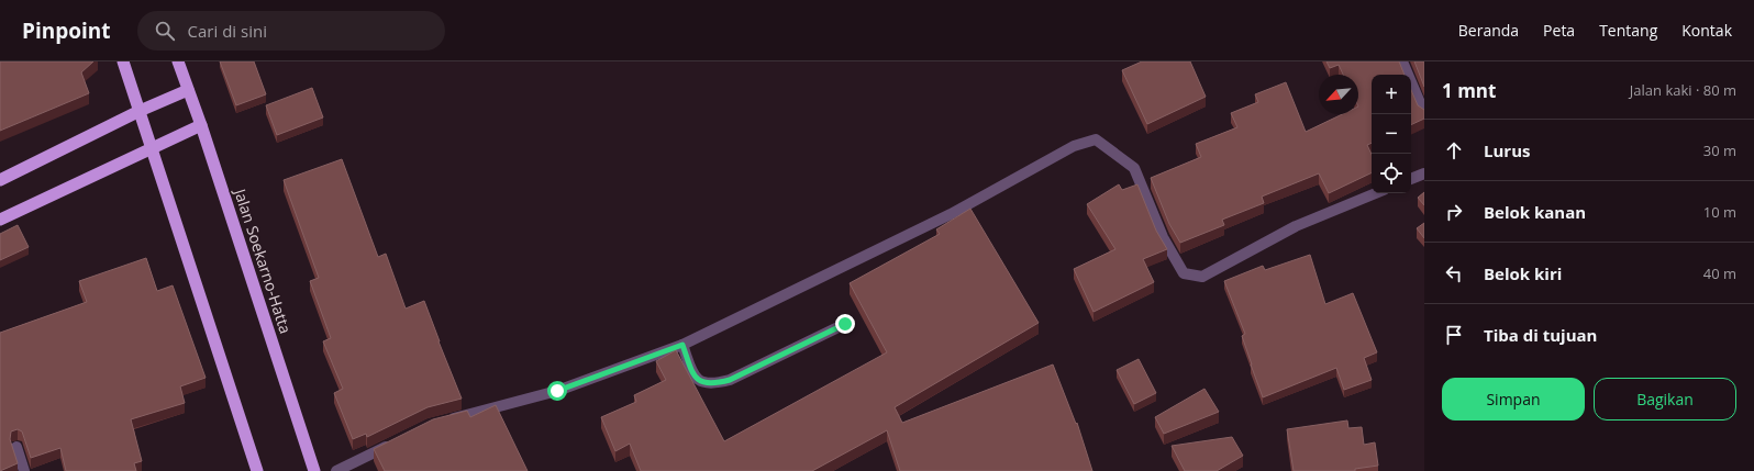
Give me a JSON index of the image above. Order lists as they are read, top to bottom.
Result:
{
  "streets": {
    "highway": ["Jalan Soekarno-Hatta"]
  },
  "north": "bottom left",
  "page": {
    "header": "Pinpoint",
    "search": "Cari di sini",
    "nav": [
      "Beranda",
      "Peta",
      "Tentang",
      "Kontak"
    ],
    "heading": ["1 mnt", "Jalan kaki · 80 m"],
    "map_buttons": ["+", "−"],
    "list": [
      ["Lurus", "30 m"],
      ["Belok kanan", "10 m"],
      ["Belok kiri", "40 m"],
      "Tiba di tujuan"
    ],
    "buttons": ["Simpan", "Bagikan"]
  }
}
